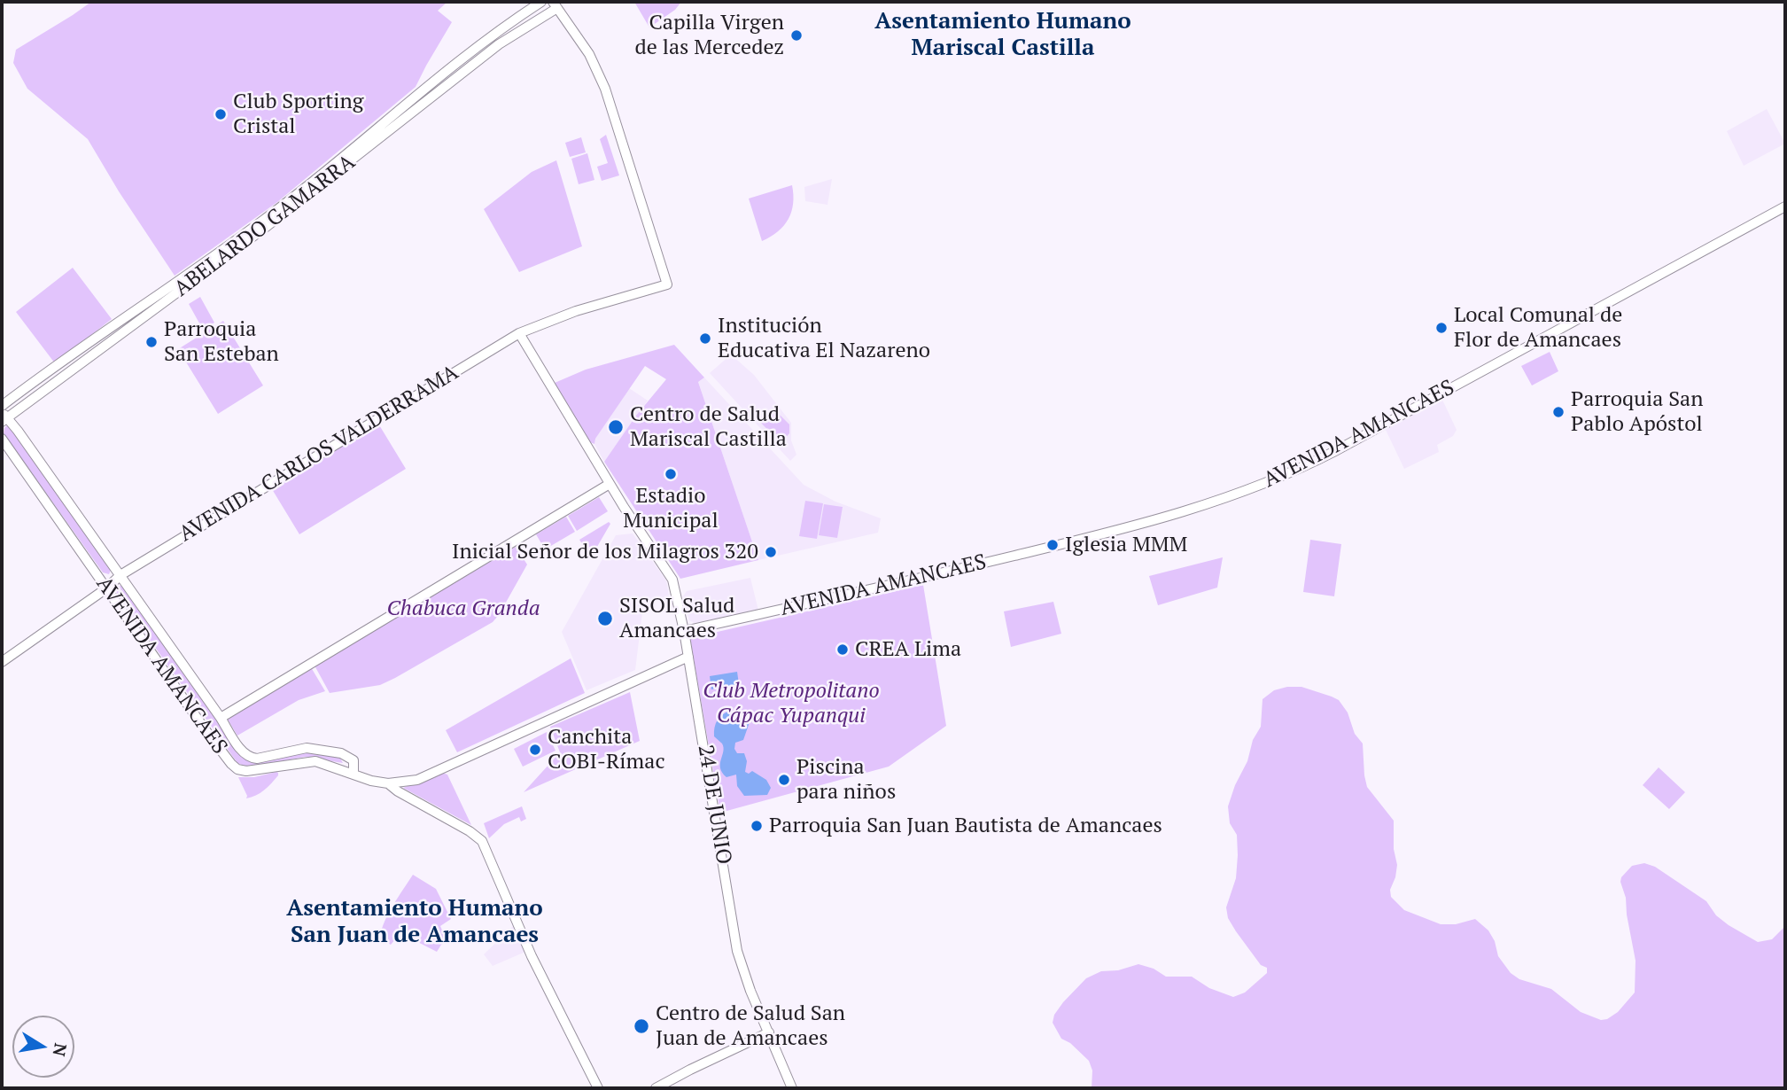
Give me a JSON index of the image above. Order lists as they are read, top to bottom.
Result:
{
  "streets": {
    "street": [
      "ABELARDO GAMARRA",
      "AVENIDA AMANCAES",
      "AVENIDA CARLOS VALDERRAMA",
      "24 DE JUNIO"
    ]
  },
  "crossings": [
    ["ABELARDO GAMARRA", "AVENIDA AMANCAES"],
    ["ABELARDO GAMARRA", "AVENIDA CARLOS VALDERRAMA"],
    ["AVENIDA AMANCAES", "AVENIDA CARLOS VALDERRAMA"],
    ["AVENIDA AMANCAES", "24 DE JUNIO"],
    ["AVENIDA CARLOS VALDERRAMA", "24 DE JUNIO"]
  ],
  "districts": ["Asentamiento Humano Mariscal Castilla", "Asentamiento Humano San Juan de Amancaes"],
  "parks": ["Chabuca Granda", "Club Metropolitano Cápac Yupanqui"],
  "places": [
    "Capilla Virgen de las Mercedez",
    "Club Sporting Cristal",
    "Local Comunal de Flor de Amancaes",
    "Institución Educativa El Nazareno",
    "Parroquia San Esteban",
    "Parroquia San Pablo Apóstol",
    "Centro de Salud Mariscal Castilla",
    "Estadio Municipal",
    "Iglesia MMM",
    "Inicial Señor de los Milagros 320",
    "SISOL Salud Amancaes",
    "CREA Lima",
    "Canchita COBI-Rímac",
    "Piscina para niños",
    "Parroquia San Juan Bautista de Amancaes",
    "Centro de Salud San Juan de Amancaes"
  ],
  "north": "right"
}
